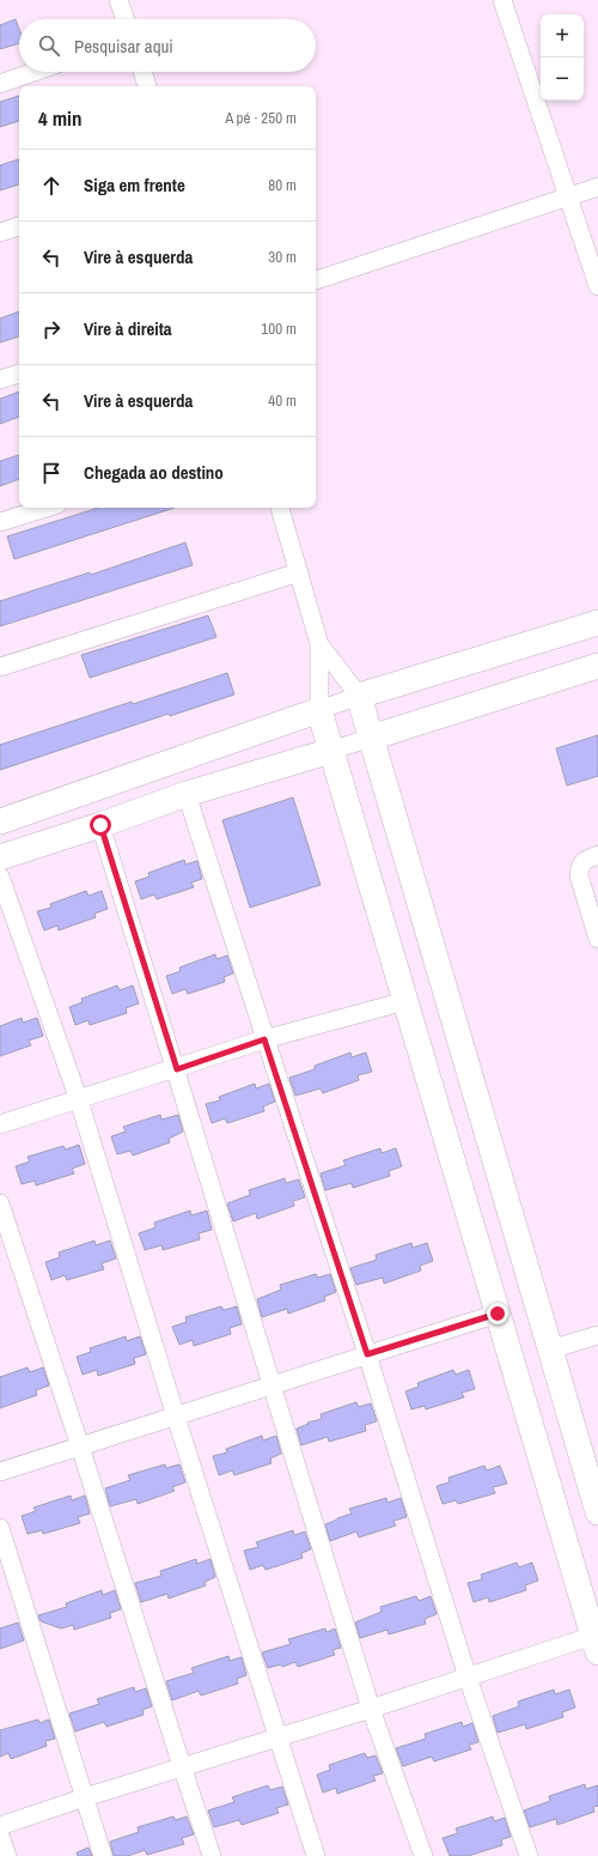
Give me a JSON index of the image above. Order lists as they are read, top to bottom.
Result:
{
  "page": {
    "map_buttons": ["+", "−"],
    "search": "Pesquisar aqui",
    "heading": ["4 min", "A pé · 250 m"],
    "list": [
      ["Siga em frente", "80 m"],
      ["Vire à esquerda", "30 m"],
      ["Vire à direita", "100 m"],
      ["Vire à esquerda", "40 m"],
      "Chegada ao destino"
    ]
  }
}
